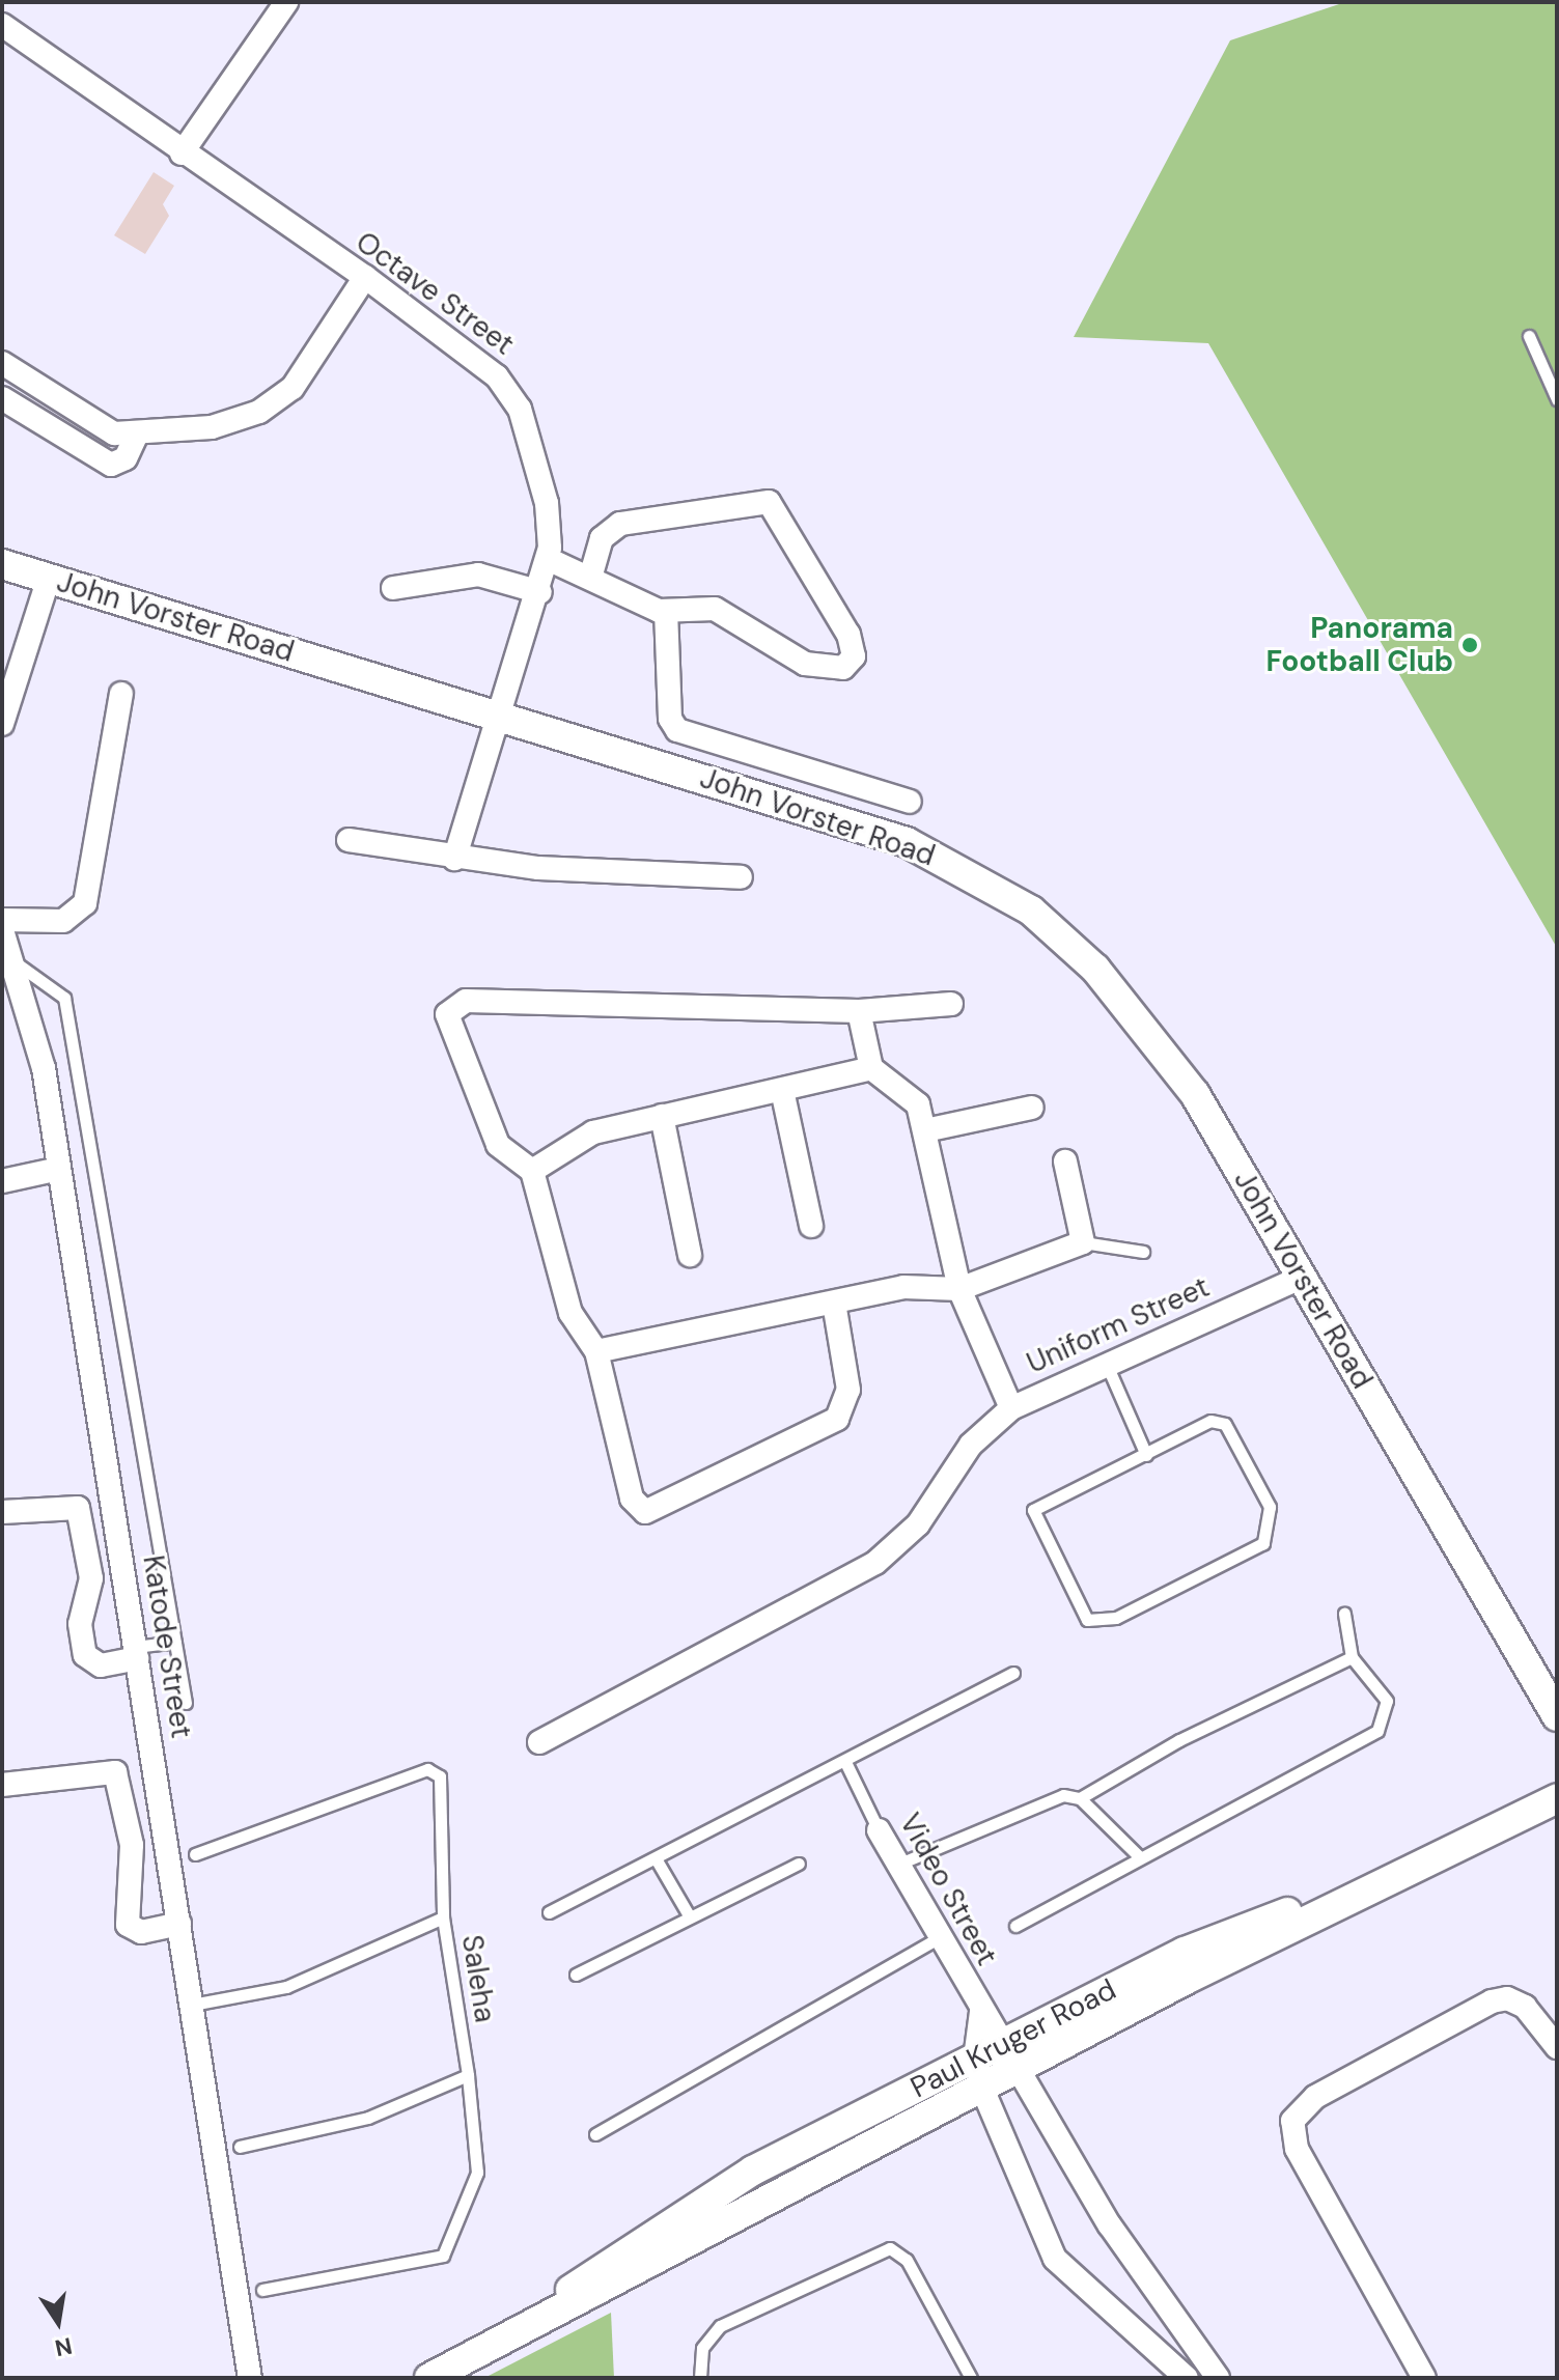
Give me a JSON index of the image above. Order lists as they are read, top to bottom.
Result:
{
  "streets": {
    "street": [
      "Octave Street",
      "John Vorster Road",
      "Uniform Street",
      "Katode Street",
      "Video Street",
      "Paul Kruger Road"
    ],
    "lane": ["Saleha"]
  },
  "crossings": [
    ["Octave Street", "John Vorster Road"],
    ["John Vorster Road", "Uniform Street"],
    ["Katode Street", "Saleha"],
    ["Video Street", "Paul Kruger Road"]
  ],
  "places": ["Panorama Football Club"],
  "north": "bottom"
}
